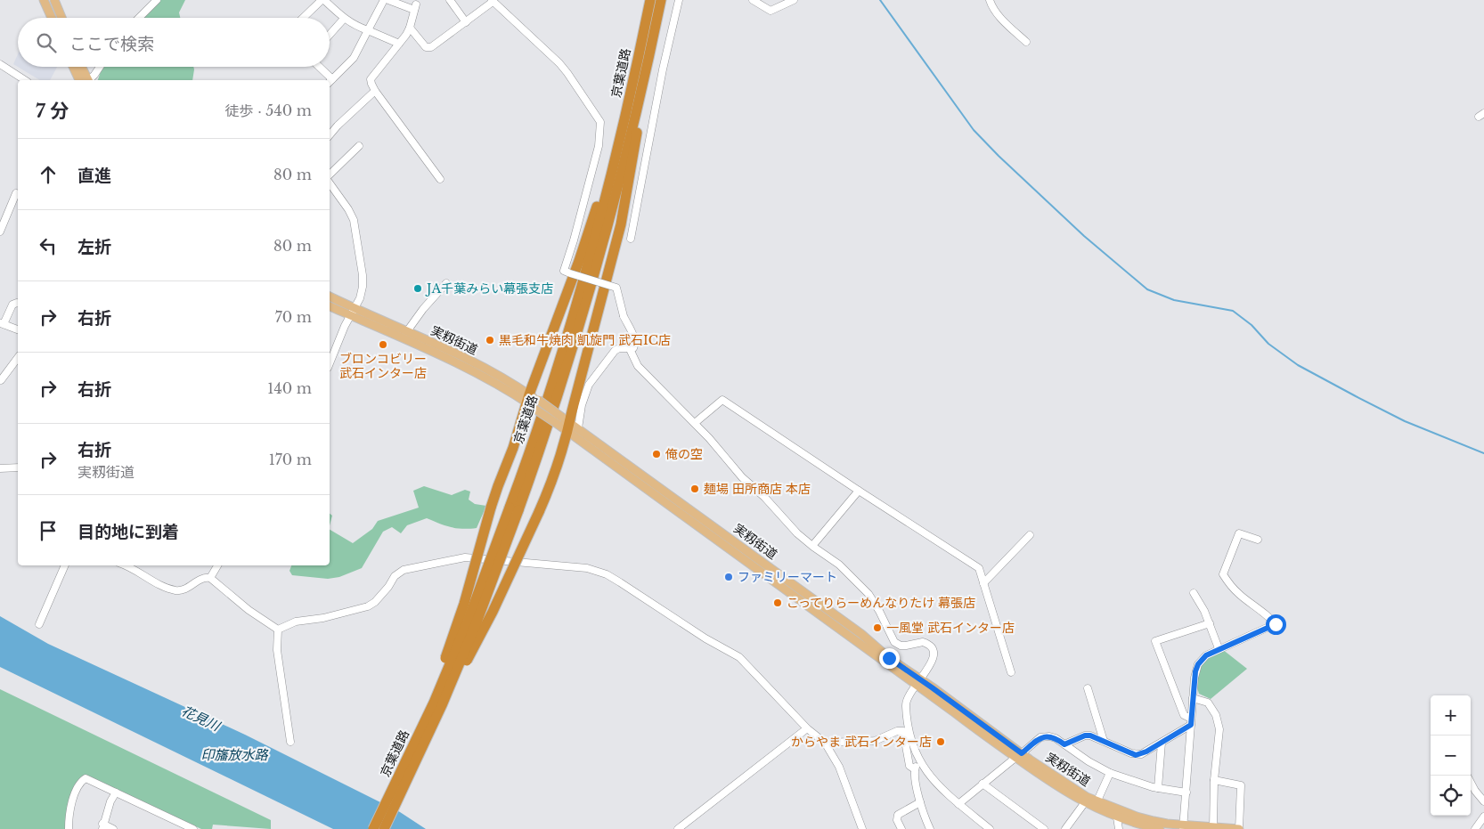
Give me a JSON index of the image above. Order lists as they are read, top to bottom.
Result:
{
  "streets": {
    "highway": ["京葉道路"],
    "main road": ["実籾街道"]
  },
  "water": ["花見川", "印旛放水路"],
  "places": [
    "JA千葉みらい幕張支店",
    "黒毛和牛焼肉 凱旋門 武石IC店",
    "ブロンコビリー 武石インター店",
    "俺の空",
    "麺場 田所商店 本店",
    "ファミリーマート",
    "こってりらーめんなりたけ 幕張店",
    "一風堂 武石インター店",
    "からやま 武石インター店"
  ],
  "page": {
    "search": "ここで検索",
    "heading": ["7 分", "徒歩 · 540 m"],
    "list": [
      ["直進", "80 m"],
      ["左折", "80 m"],
      ["右折", "70 m"],
      ["右折", "140 m"],
      ["右折", "実籾街道", "170 m"],
      "目的地に到着"
    ],
    "map_buttons": ["+", "−"]
  }
}
